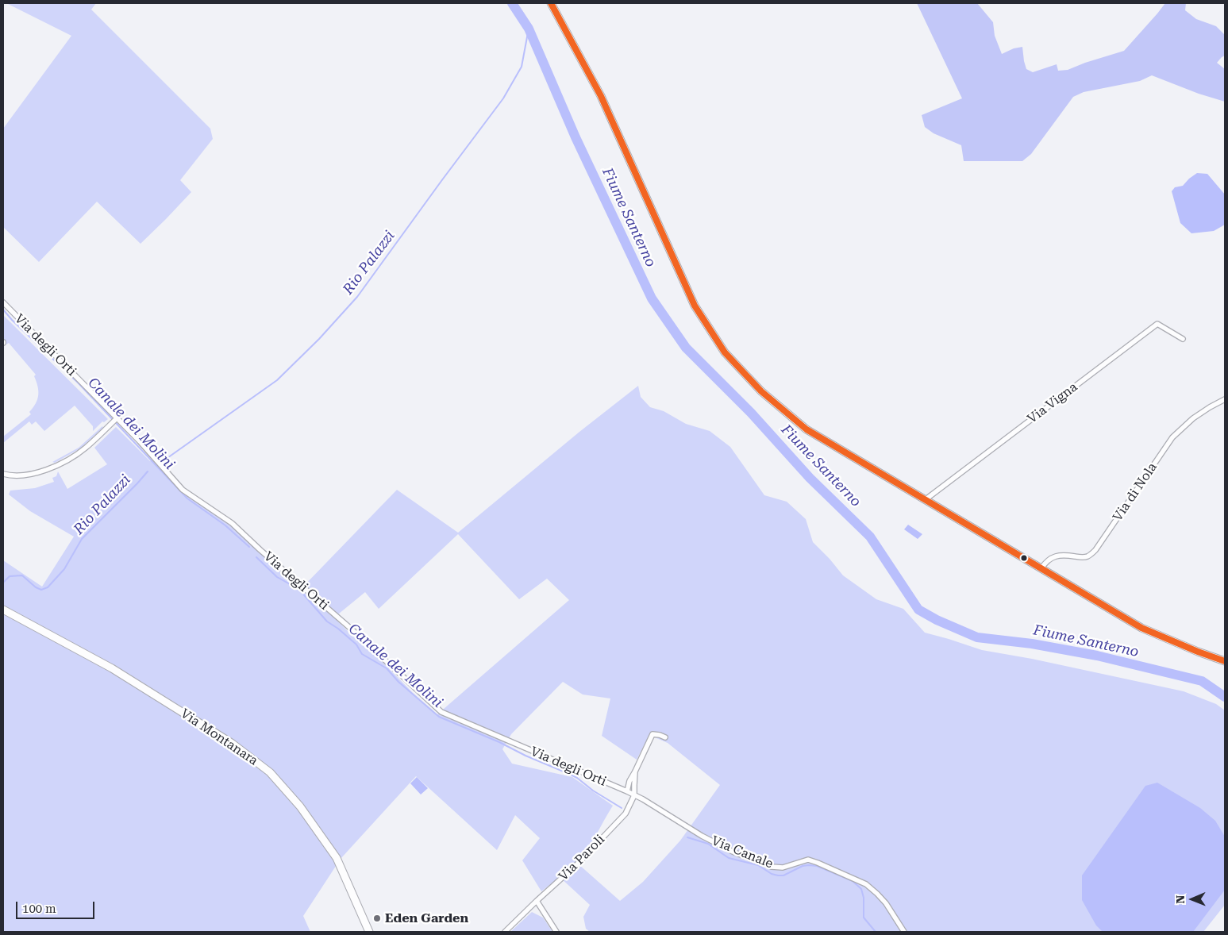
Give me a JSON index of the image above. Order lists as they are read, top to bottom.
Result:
{
  "streets": {
    "street": [
      "Via degli Orti",
      "Via Vigna",
      "Via di Nola",
      "Via Montanara",
      "Via Canale",
      "Via Paroli"
    ]
  },
  "crossings": [
    ["Via degli Orti", "Via Canale"],
    ["Via degli Orti", "Via Paroli"],
    ["Via Canale", "Via Paroli"]
  ],
  "water": ["Fiume Santerno", "Rio Palazzi", "Canale dei Molini"],
  "places": ["Eden Garden"],
  "scale_bar": "100 m",
  "north": "left"
}
